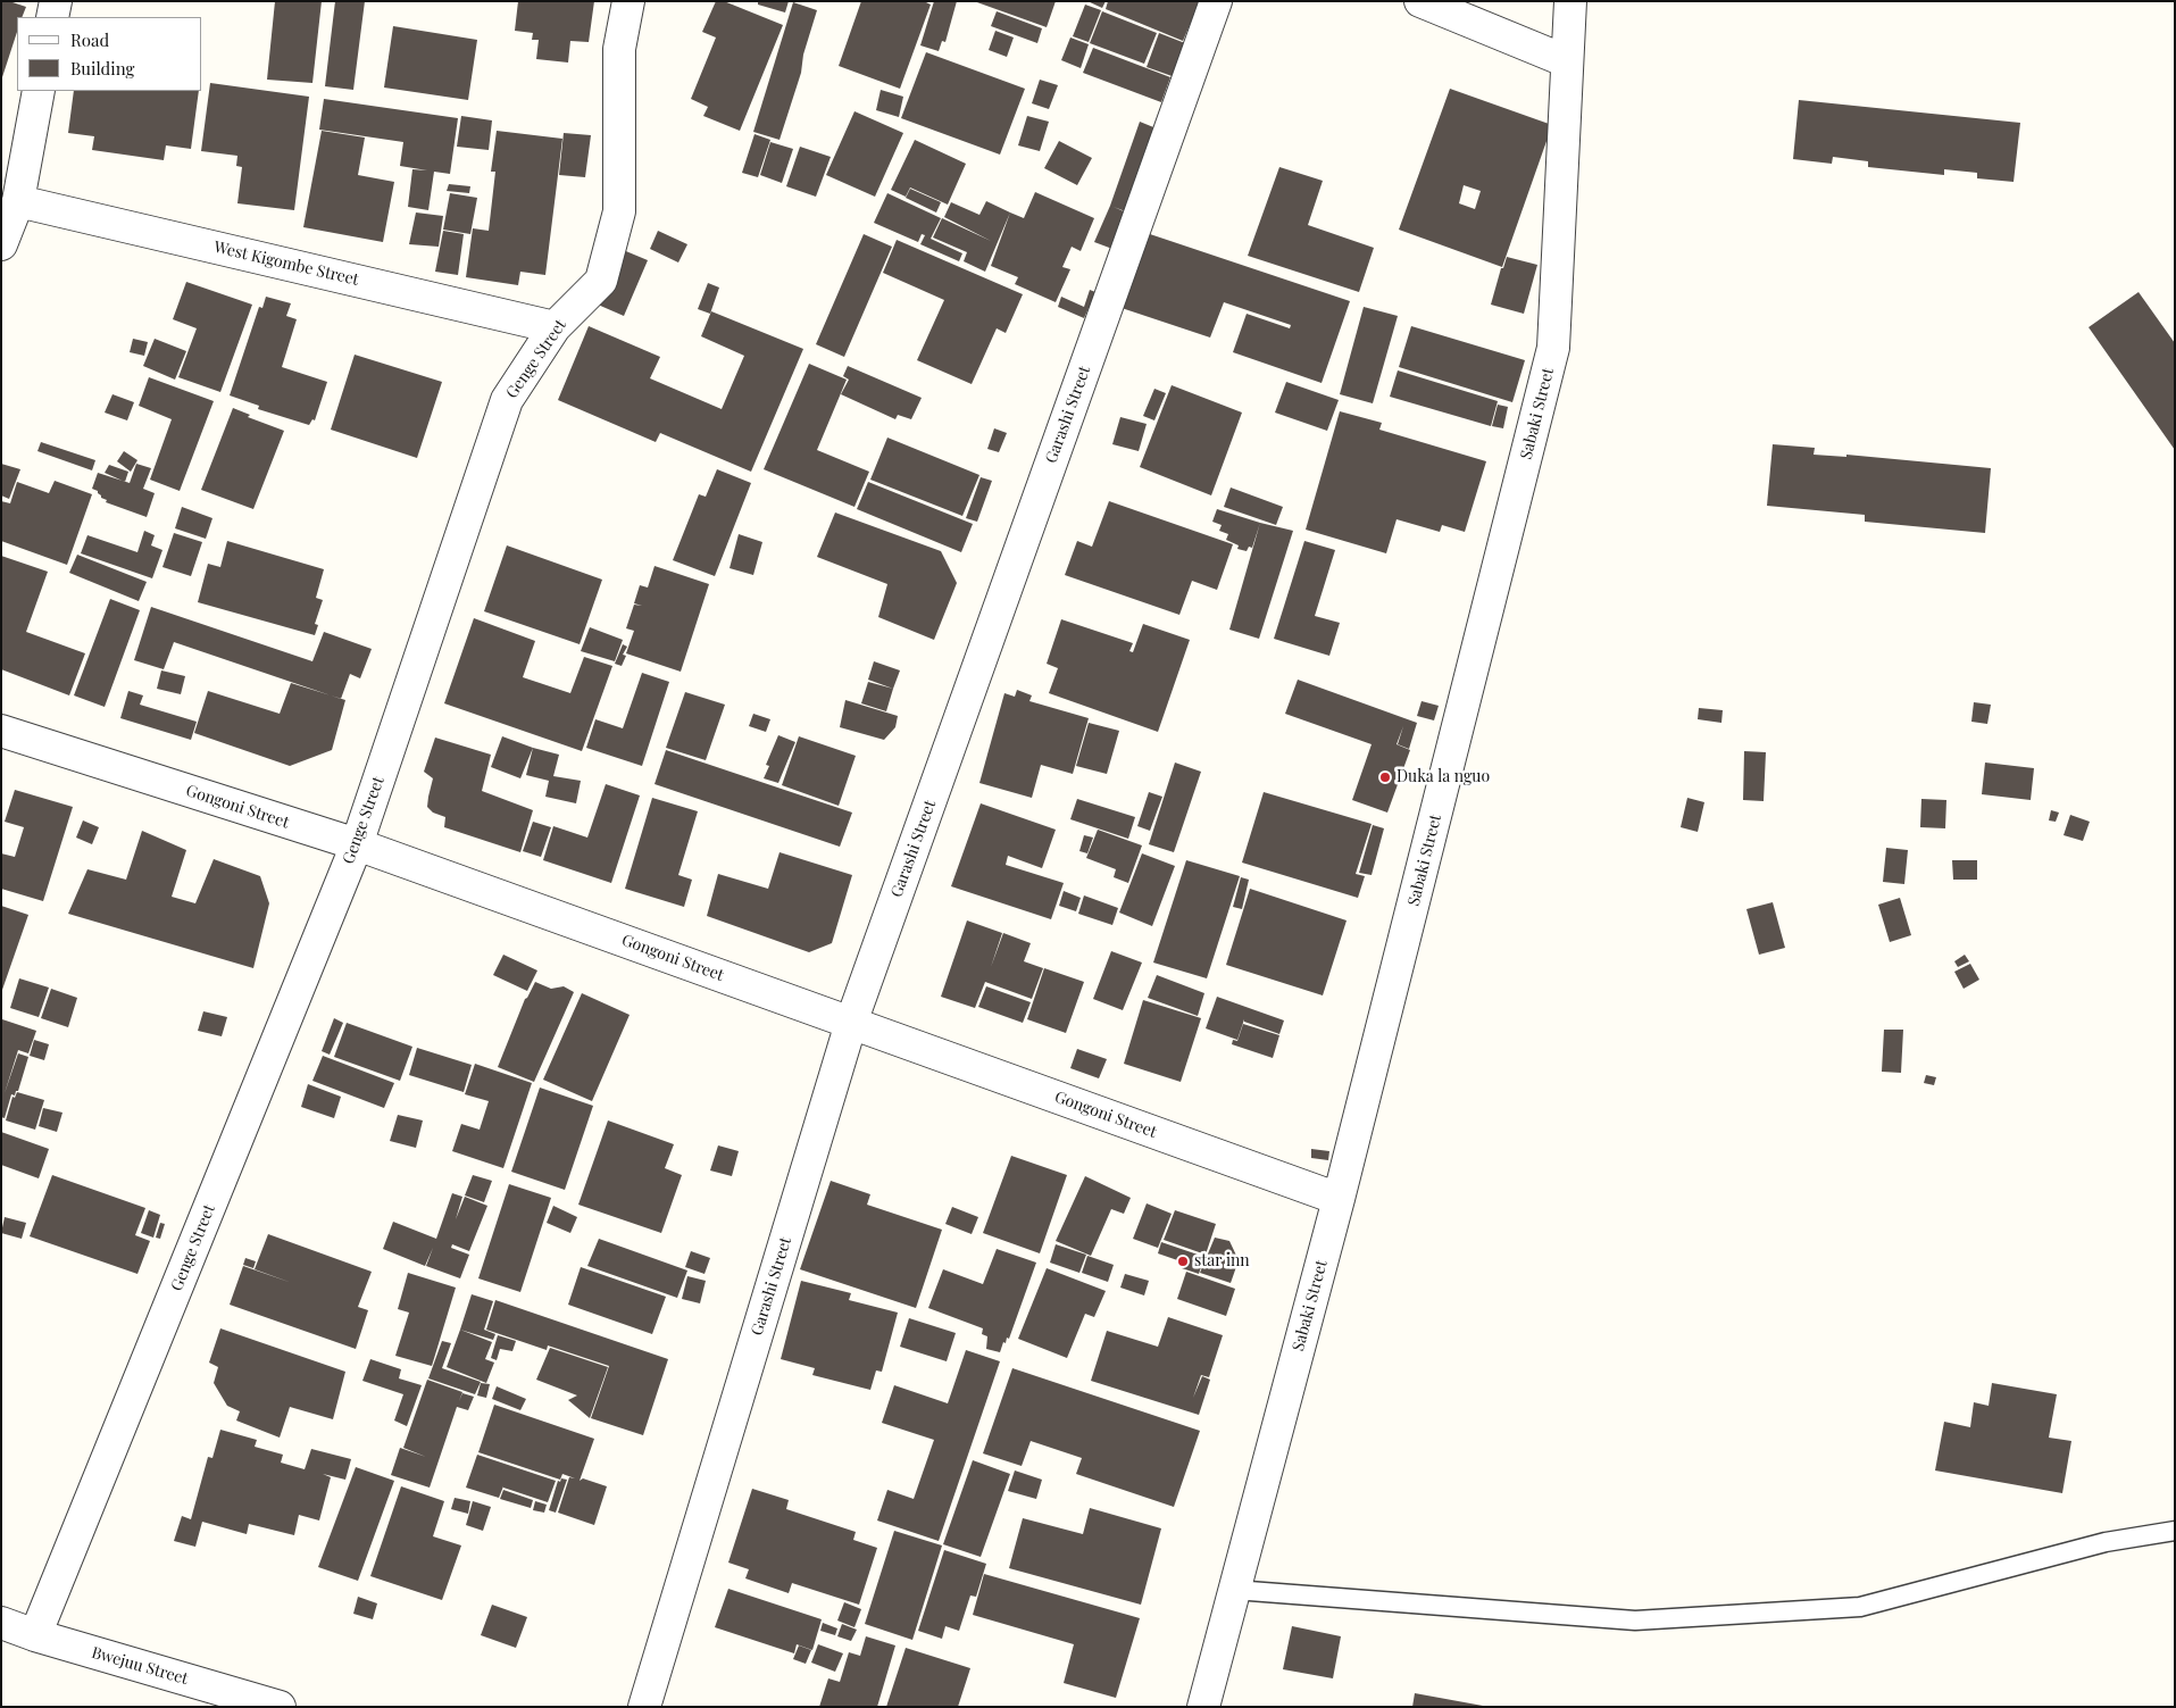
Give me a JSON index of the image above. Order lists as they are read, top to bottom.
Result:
{
  "streets": {
    "street": [
      "West Kigombe Street",
      "Genge Street",
      "Sabaki Street",
      "Garashi Street",
      "Gongoni Street",
      "Bwejuu Street"
    ]
  },
  "crossings": [
    ["West Kigombe Street", "Genge Street"],
    ["Genge Street", "Gongoni Street"],
    ["Genge Street", "Bwejuu Street"],
    ["Sabaki Street", "Gongoni Street"],
    ["Garashi Street", "Gongoni Street"]
  ],
  "places": ["Duka la nguo", "star inn"],
  "legend": ["Road", "Building"]
}
